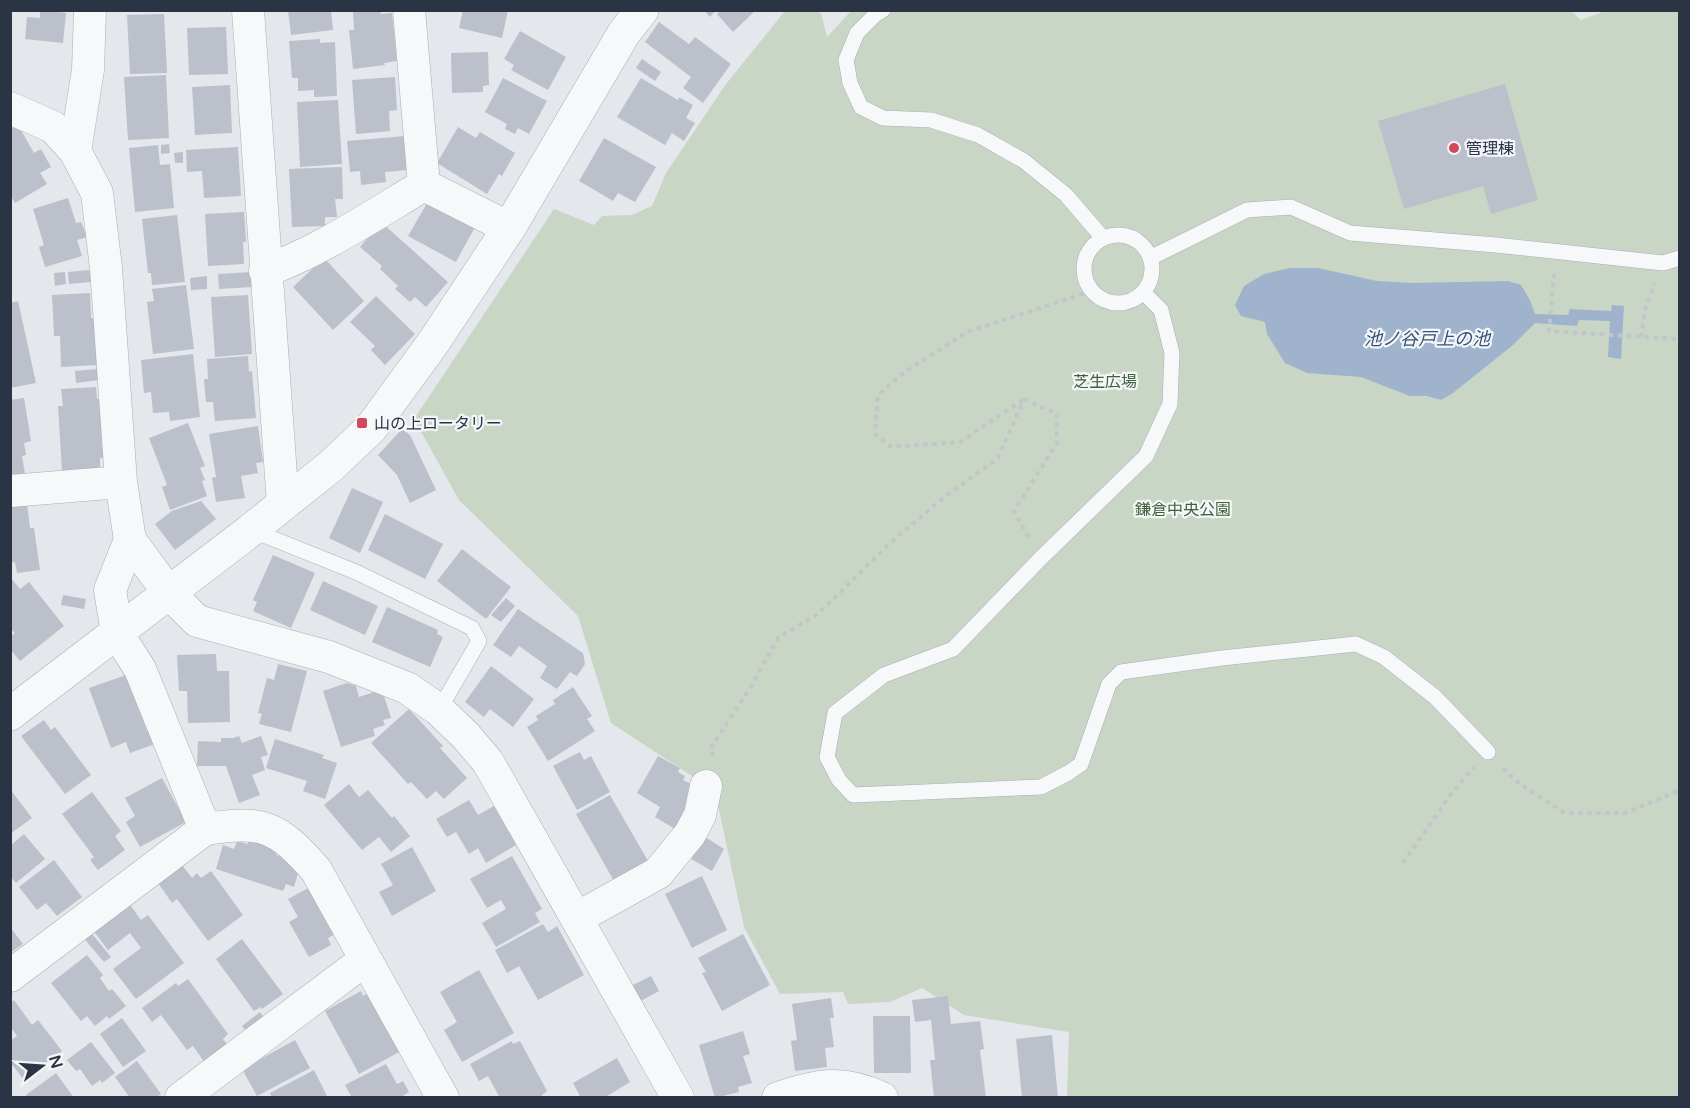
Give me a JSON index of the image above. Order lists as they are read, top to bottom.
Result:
{
  "water": ["池ノ谷戸上の池"],
  "parks": ["芝生広場", "鎌倉中央公園"],
  "places": {
    "other": ["管理棟"],
    "transit": ["山の上ロータリー"]
  },
  "north": "right"
}
